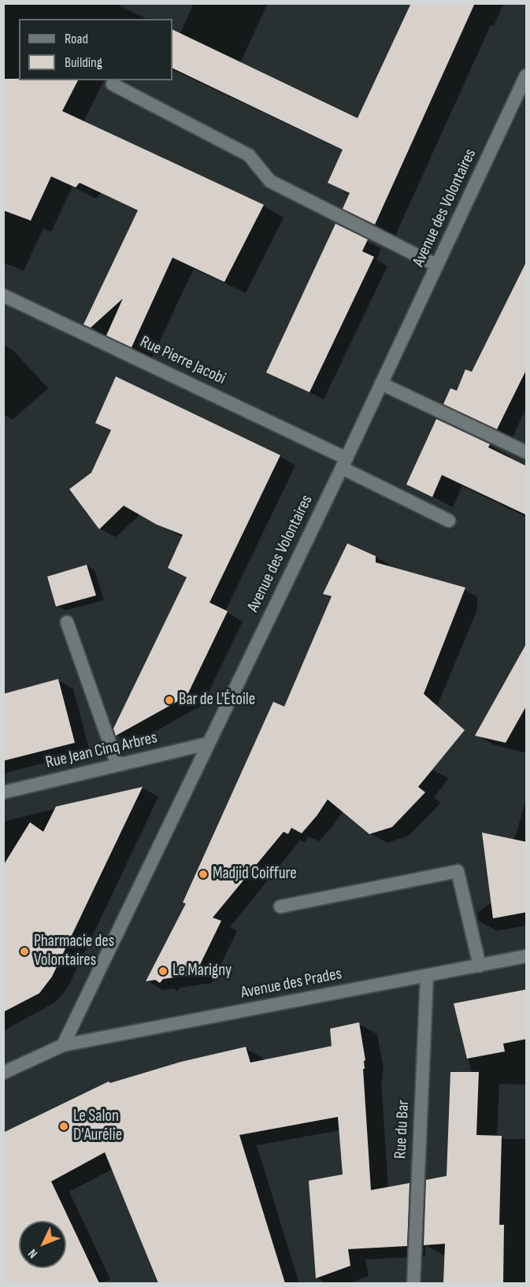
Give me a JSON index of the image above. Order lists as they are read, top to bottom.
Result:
{
  "streets": {
    "street": [
      "Avenue des Volontaires",
      "Rue Pierre Jacobi",
      "Rue Jean Cinq Arbres",
      "Avenue des Prades",
      "Rue du Bar"
    ]
  },
  "crossings": [
    ["Avenue des Volontaires", "Rue Pierre Jacobi"],
    ["Avenue des Volontaires", "Rue Jean Cinq Arbres"],
    ["Avenue des Volontaires", "Avenue des Prades"],
    ["Avenue des Prades", "Rue du Bar"]
  ],
  "places": [
    "Bar de L'Étoile",
    "Madjid Coiffure",
    "Pharmacie des Volontaires",
    "Le Marigny",
    "Le Salon D'Aurélie"
  ],
  "legend": ["Road", "Building"],
  "north": "bottom left"
}
